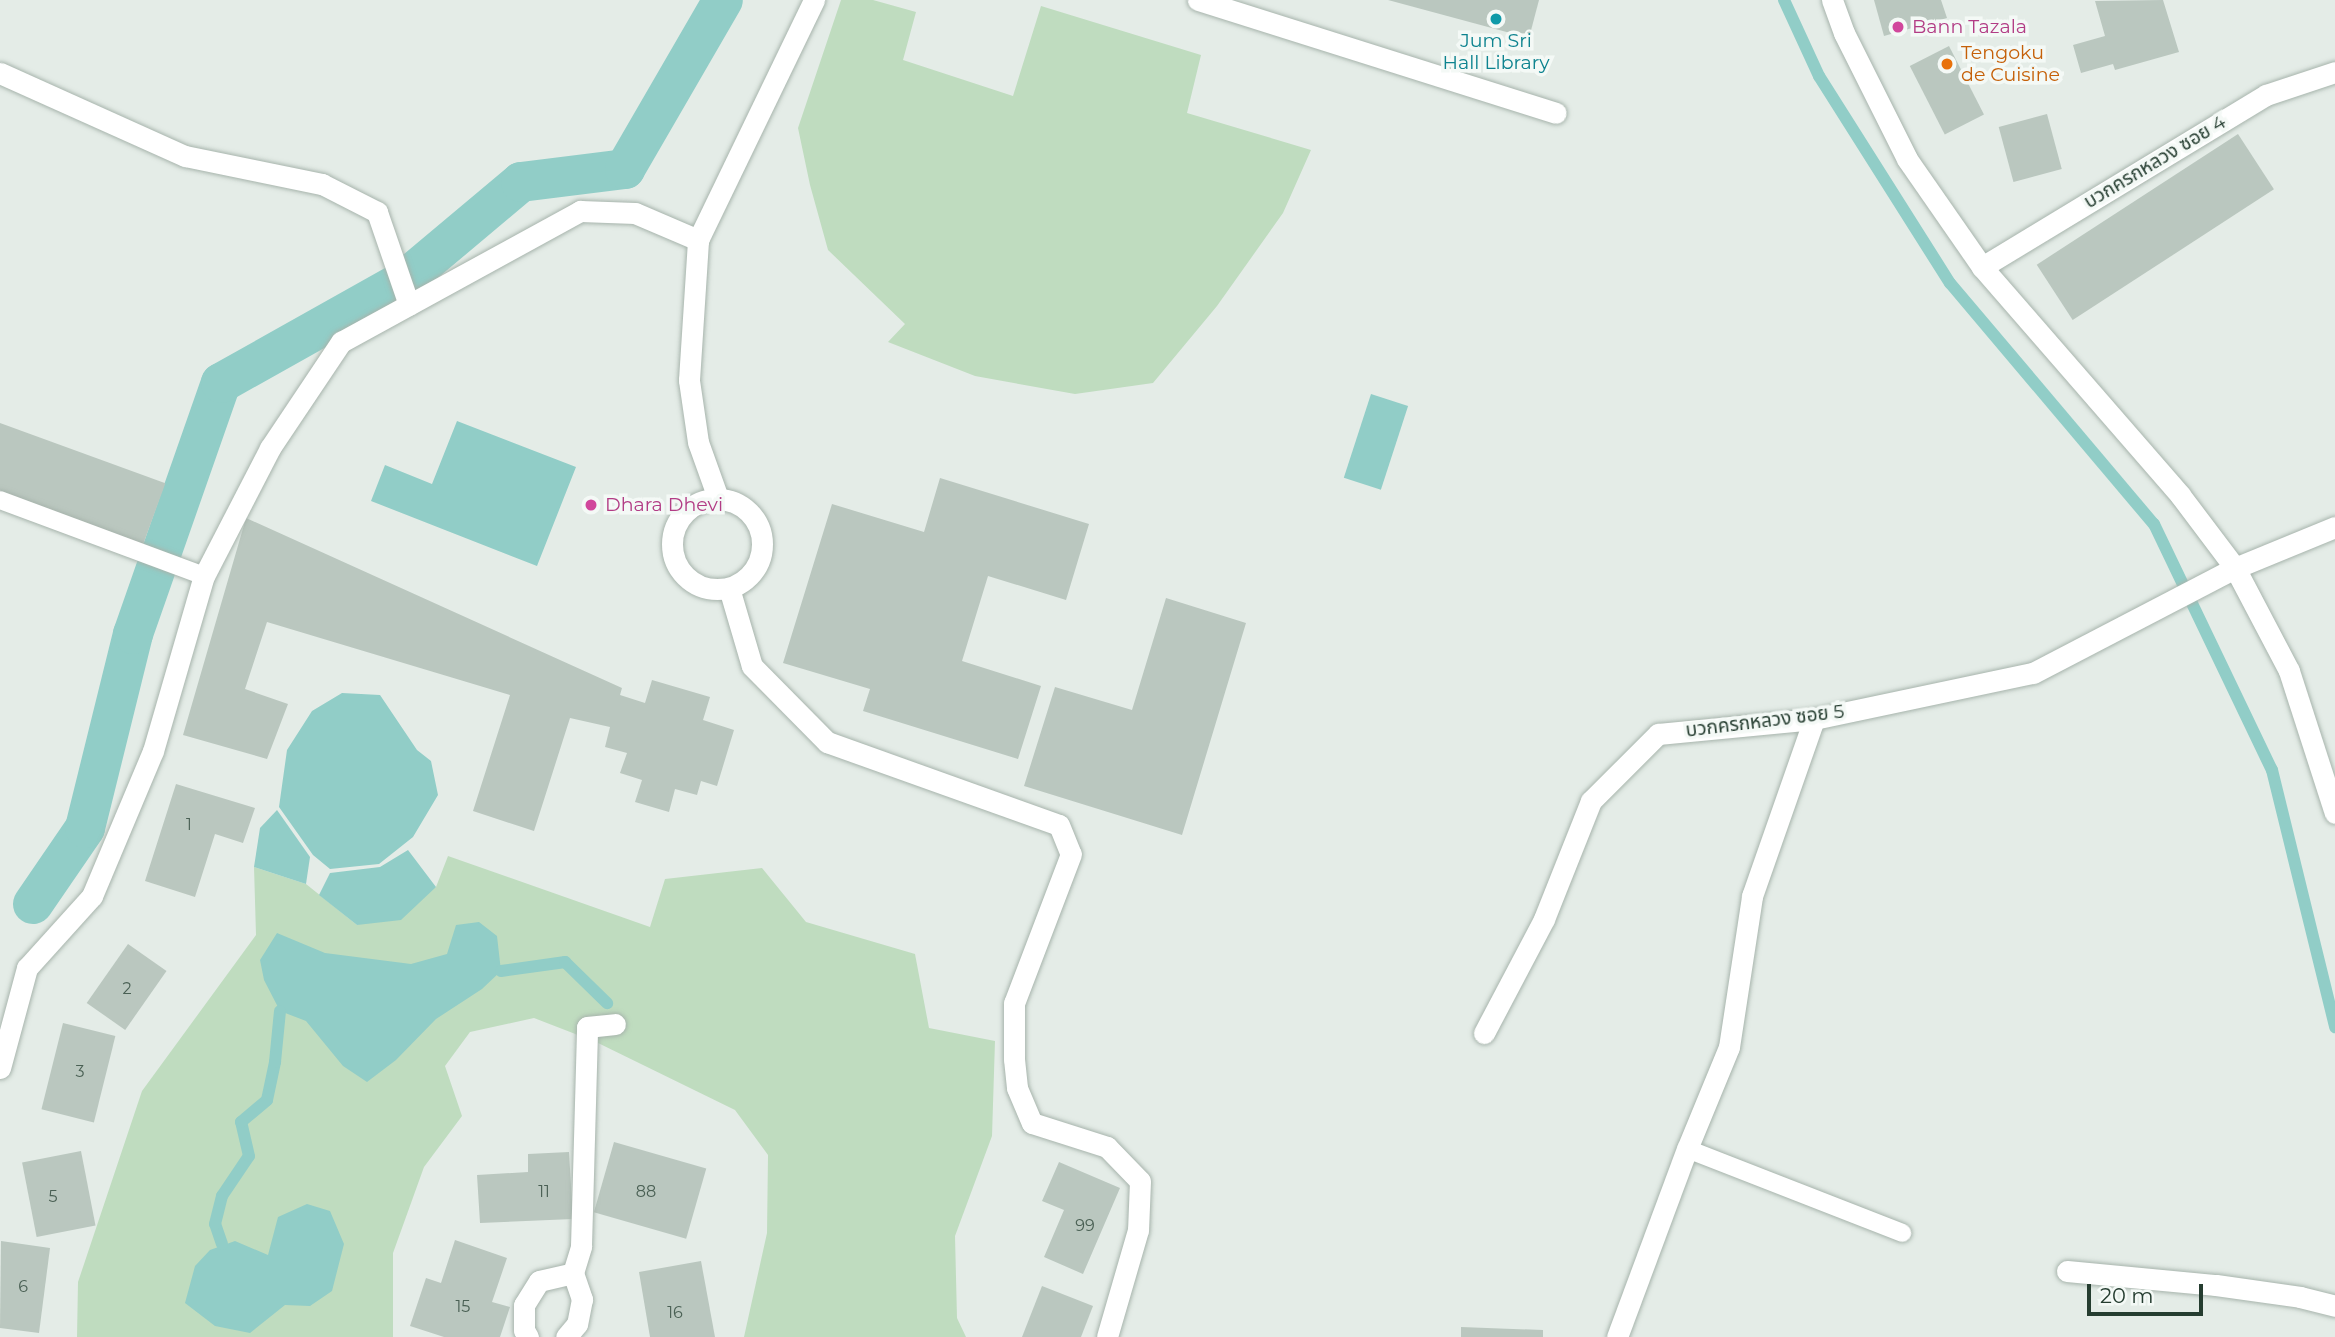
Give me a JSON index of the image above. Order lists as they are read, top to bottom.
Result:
{
  "streets": {
    "street": ["บวกครกหลวง ซอย 4", "บวกครกหลวง ซอย 5"]
  },
  "places": [
    "Jum Sri Hall Library",
    "Bann Tazala",
    "Tengoku de Cuisine",
    "Dhara Dhevi"
  ],
  "house_numbers": [
    "1",
    "2",
    "3",
    "11",
    "88",
    "5",
    "99",
    "6",
    "15",
    "16"
  ],
  "scale_bar": "20 m"
}
